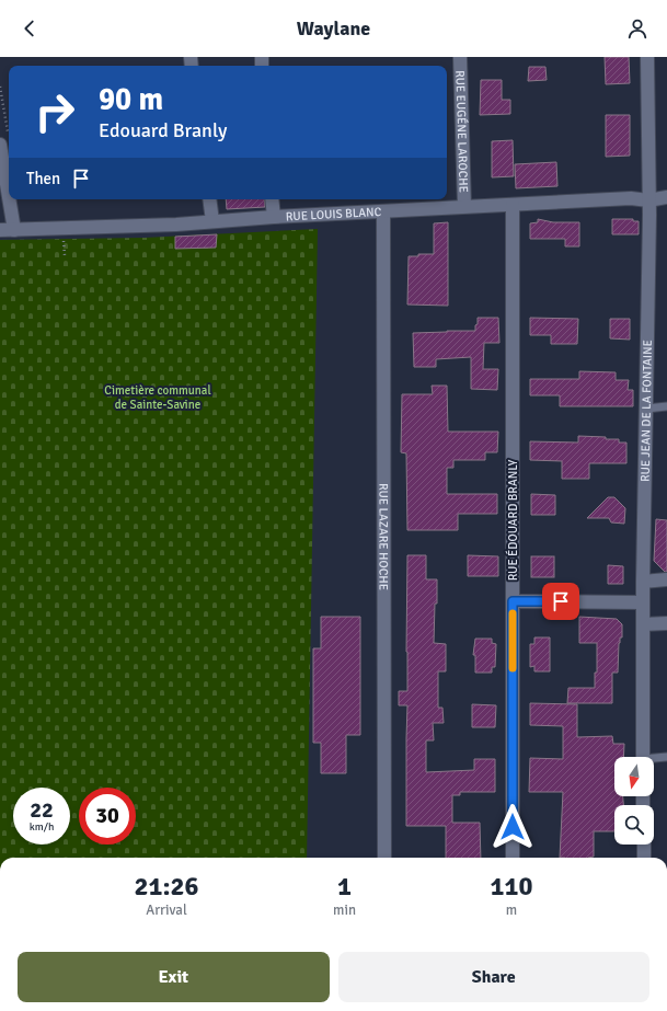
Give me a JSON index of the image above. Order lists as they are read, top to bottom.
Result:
{
  "streets": {
    "street": [
      "RUE EUGÉNE LAROCHE",
      "RUE LOUIS BLANC",
      "RUE JEAN DE LA FONTAINE",
      "RUE ÉDOUARD BRANLY",
      "RUE LAZARE HOCHE"
    ]
  },
  "crossings": [
    ["RUE EUGÉNE LAROCHE", "RUE LOUIS BLANC"],
    ["RUE LOUIS BLANC", "RUE JEAN DE LA FONTAINE"],
    ["RUE LOUIS BLANC", "RUE ÉDOUARD BRANLY"],
    ["RUE LOUIS BLANC", "RUE LAZARE HOCHE"]
  ],
  "parks": ["Cimetière communal de Sainte-Savine"],
  "north": "bottom",
  "page": {
    "header": "Waylane",
    "turn": ["90 m", "Edouard Branly"],
    "then": "Then",
    "speed": "22 km/h",
    "limit": "30",
    "eta": [
      "21:26",
      "Arrival",
      "1",
      "min",
      "110",
      "m"
    ],
    "buttons": ["Exit", "Share"]
  }
}
